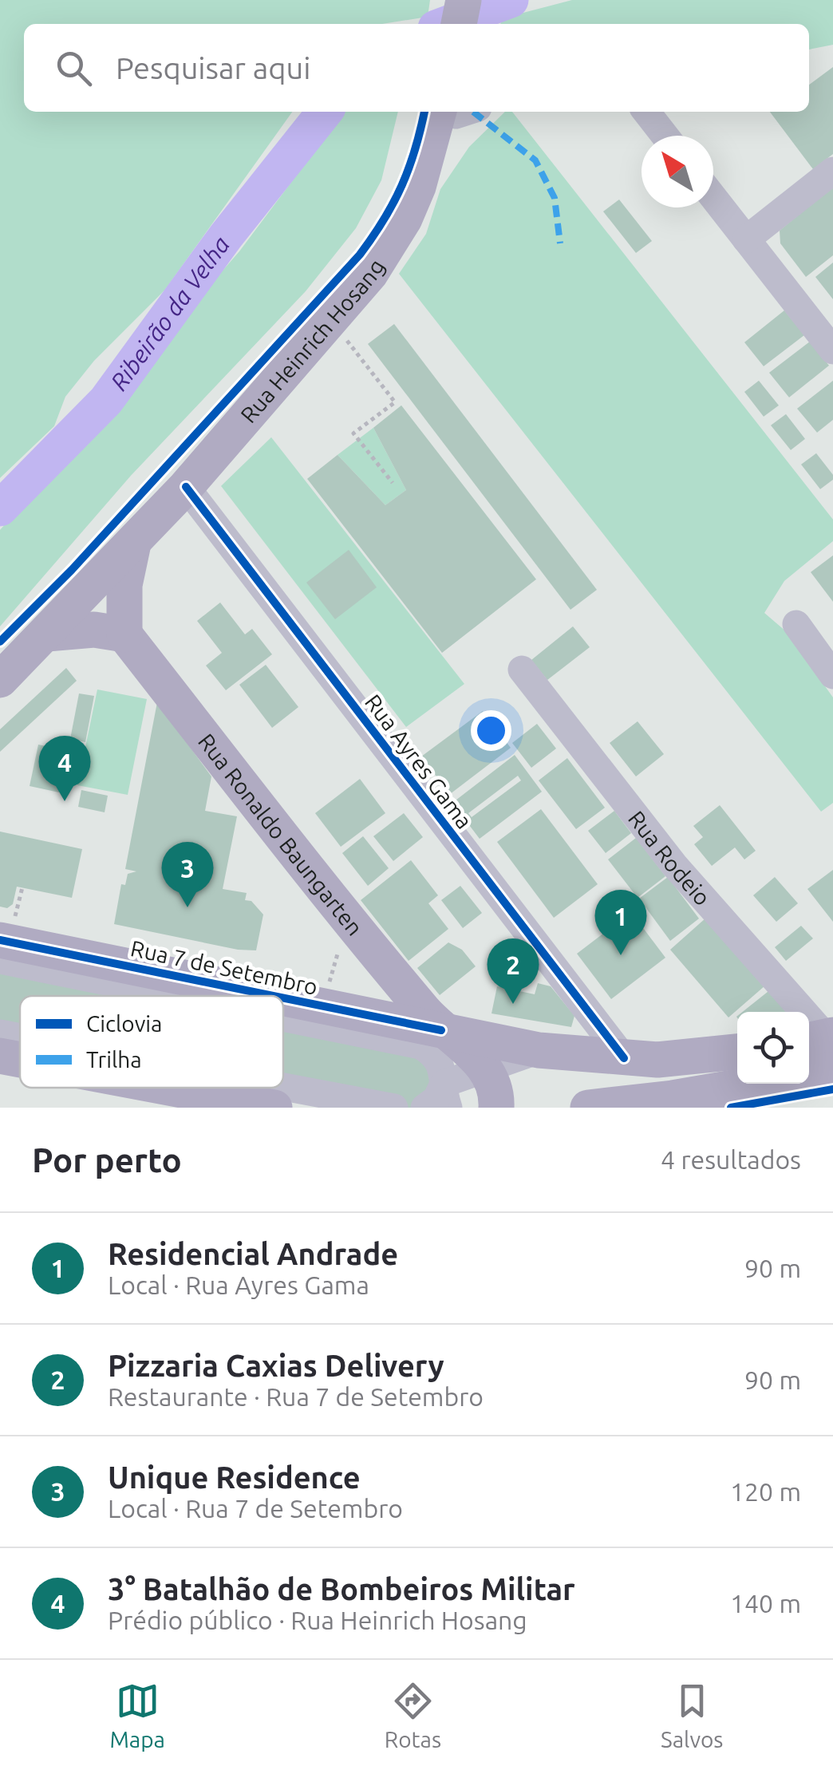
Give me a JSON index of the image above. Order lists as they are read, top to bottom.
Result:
{
  "streets": {
    "main road": ["Rua Heinrich Hosang", "Rua Ronaldo Baungarten", "Rua 7 de Setembro"],
    "street": ["Rua Ayres Gama", "Rua Rodeio"]
  },
  "crossings": [
    ["Rua Heinrich Hosang", "Rua Ayres Gama"],
    ["Rua Heinrich Hosang", "Rua Ronaldo Baungarten"],
    ["Rua Ayres Gama", "Rua 7 de Setembro"],
    ["Rua Ronaldo Baungarten", "Rua 7 de Setembro"]
  ],
  "water": ["Ribeirão da Velha"],
  "legend": ["Ciclovia", "Trilha"],
  "north": "top left",
  "page": {
    "search": "Pesquisar aqui",
    "pins": [
      "4",
      "3",
      "1",
      "2"
    ],
    "heading": ["Por perto", "4 resultados"],
    "list": [
      {
        "mark": "1",
        "name": "Residencial Andrade",
        "note": "Local · Rua Ayres Gama",
        "value": "90 m"
      },
      {
        "mark": "2",
        "name": "Pizzaria Caxias Delivery",
        "note": "Restaurante · Rua 7 de Setembro",
        "value": "90 m"
      },
      {
        "mark": "3",
        "name": "Unique Residence",
        "note": "Local · Rua 7 de Setembro",
        "value": "120 m"
      },
      {
        "mark": "4",
        "name": "3° Batalhão de Bombeiros Militar",
        "note": "Prédio público · Rua Heinrich Hosang",
        "value": "140 m"
      }
    ],
    "nav": ["Mapa", "Rotas", "Salvos"]
  }
}
